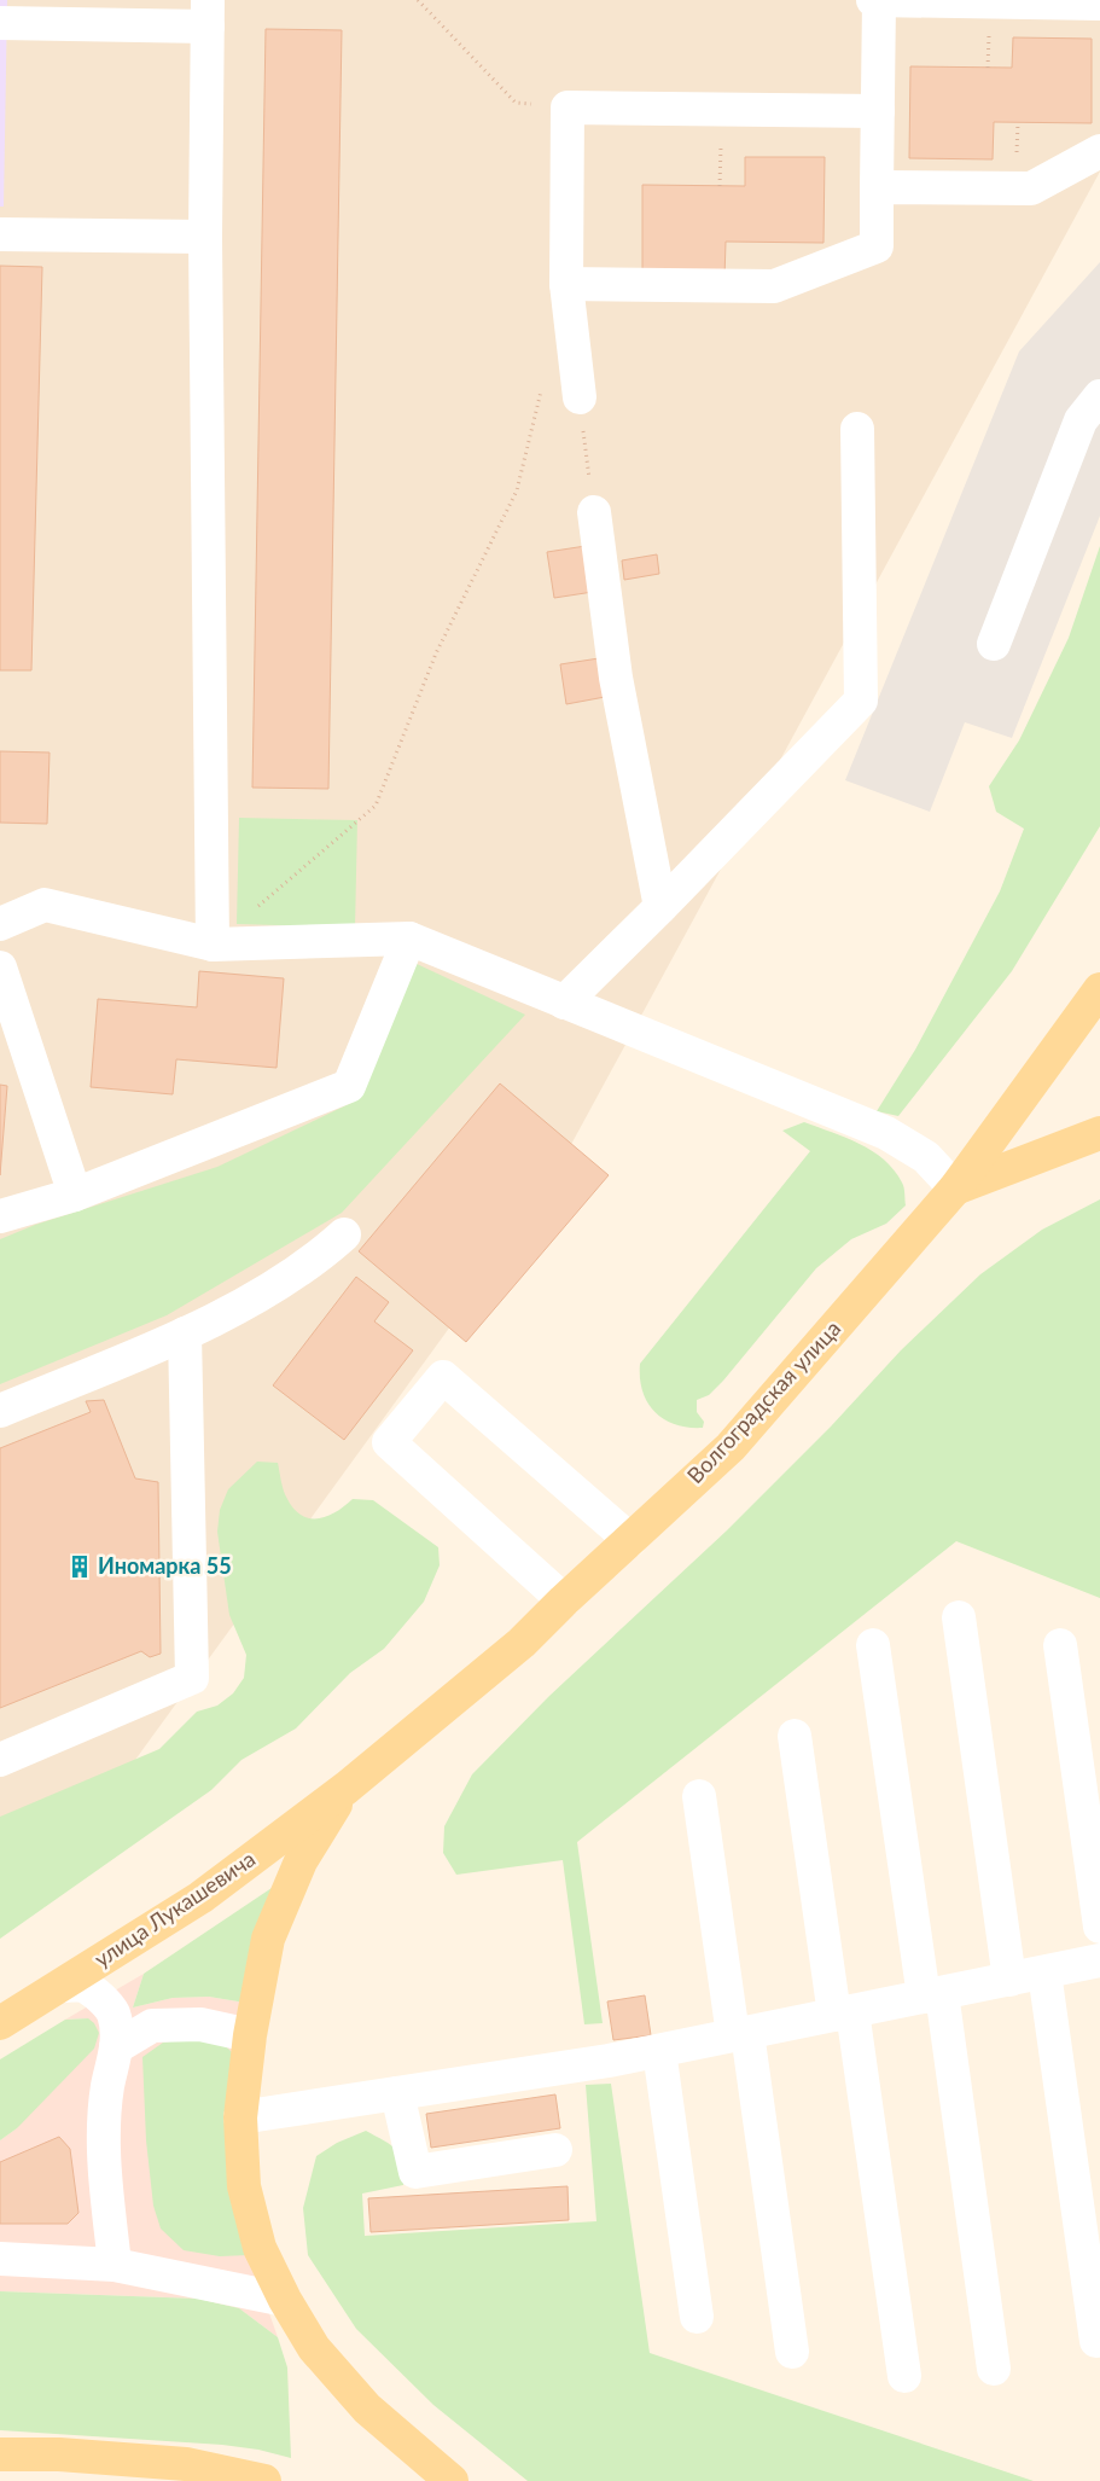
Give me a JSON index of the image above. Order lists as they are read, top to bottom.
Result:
{
  "streets": {
    "main road": ["Волгоградская улица", "улица Лукашевича"]
  },
  "crossings": [
    ["Волгоградская улица", "улица Лукашевича"]
  ],
  "places": {
    "building": ["Иномарка 55"]
  }
}
